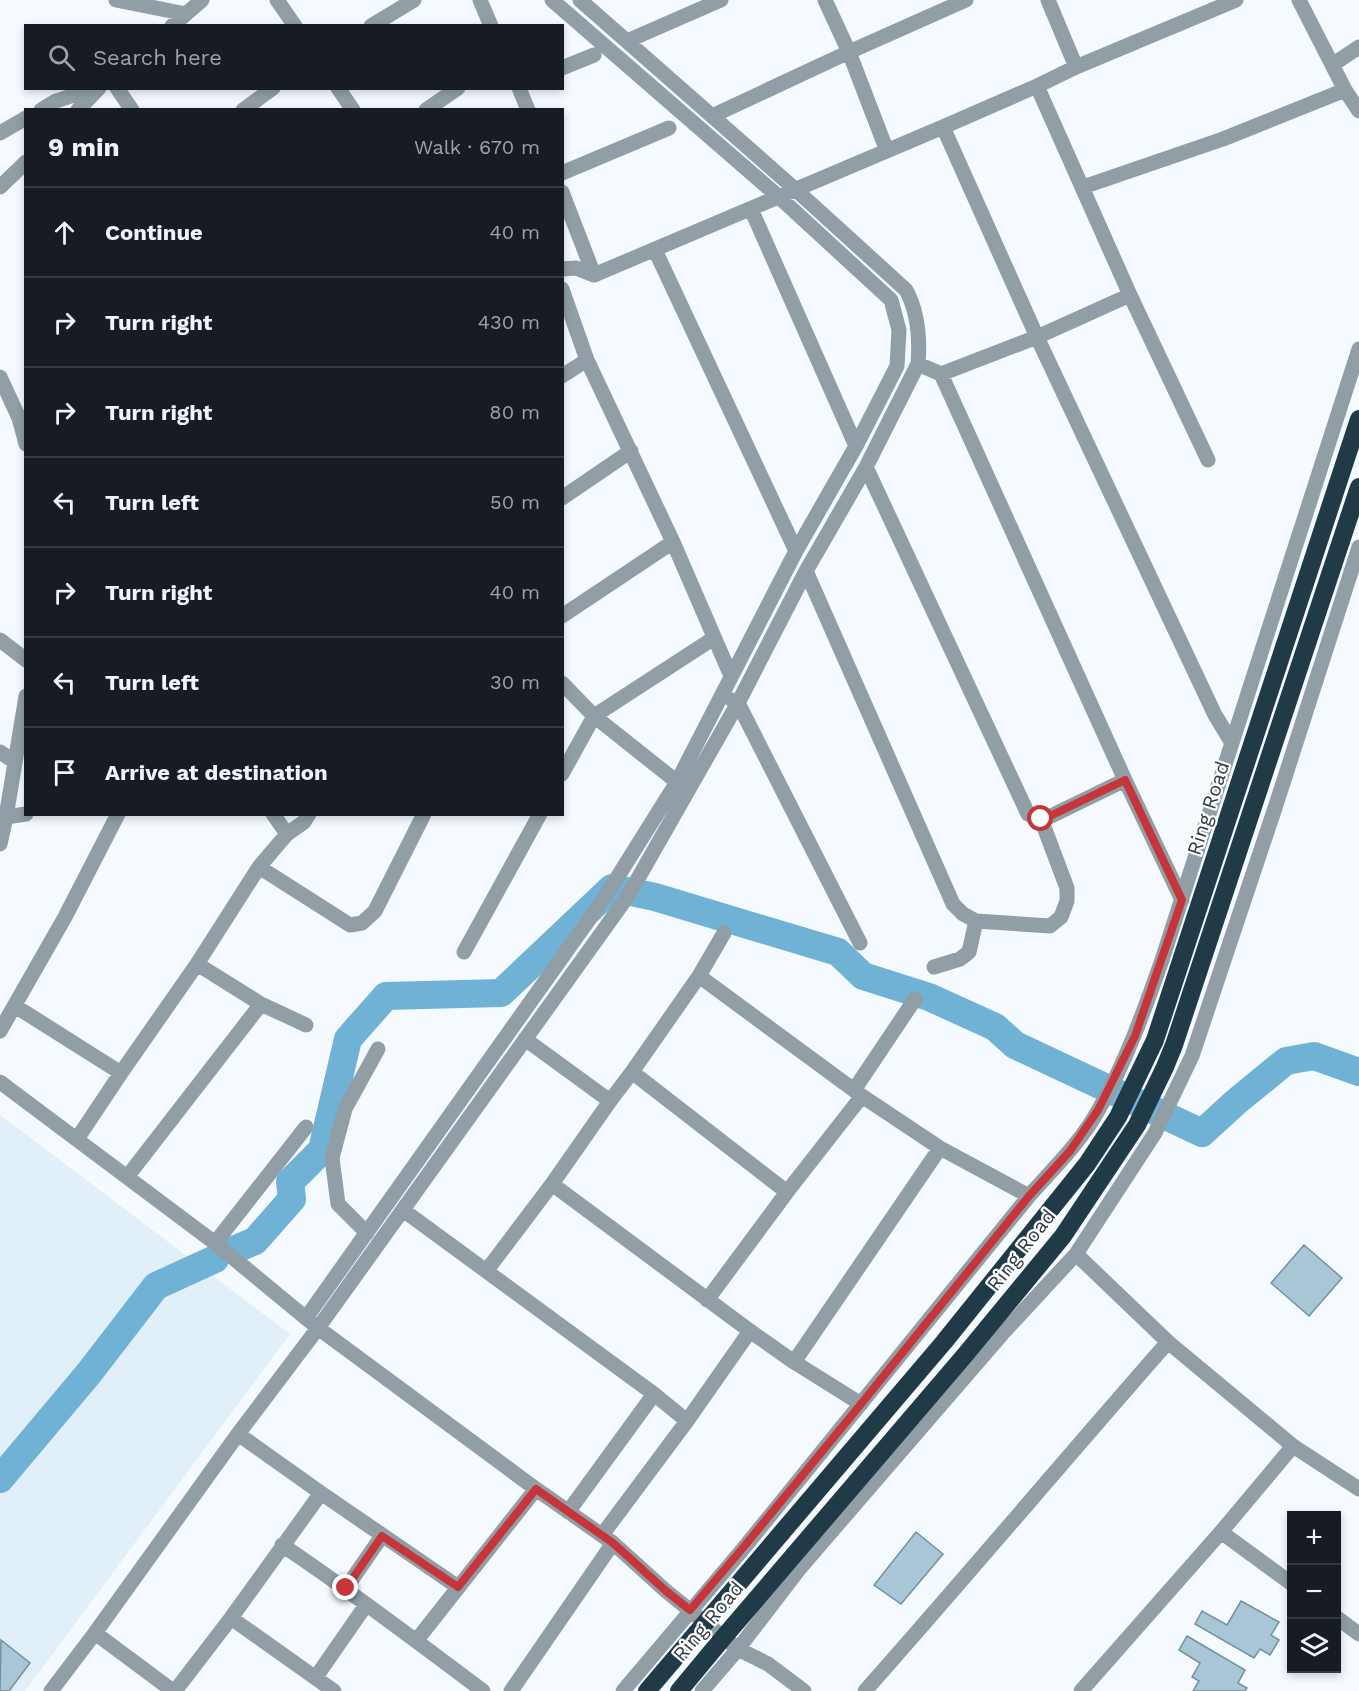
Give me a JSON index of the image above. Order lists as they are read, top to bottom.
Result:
{
  "streets": {
    "highway": ["Ring Road"]
  },
  "page": {
    "search": "Search here",
    "heading": ["9 min", "Walk · 670 m"],
    "list": [
      ["Continue", "40 m"],
      ["Turn right", "430 m"],
      ["Turn right", "80 m"],
      ["Turn left", "50 m"],
      ["Turn right", "40 m"],
      ["Turn left", "30 m"],
      "Arrive at destination"
    ],
    "map_buttons": ["+", "−"]
  }
}
